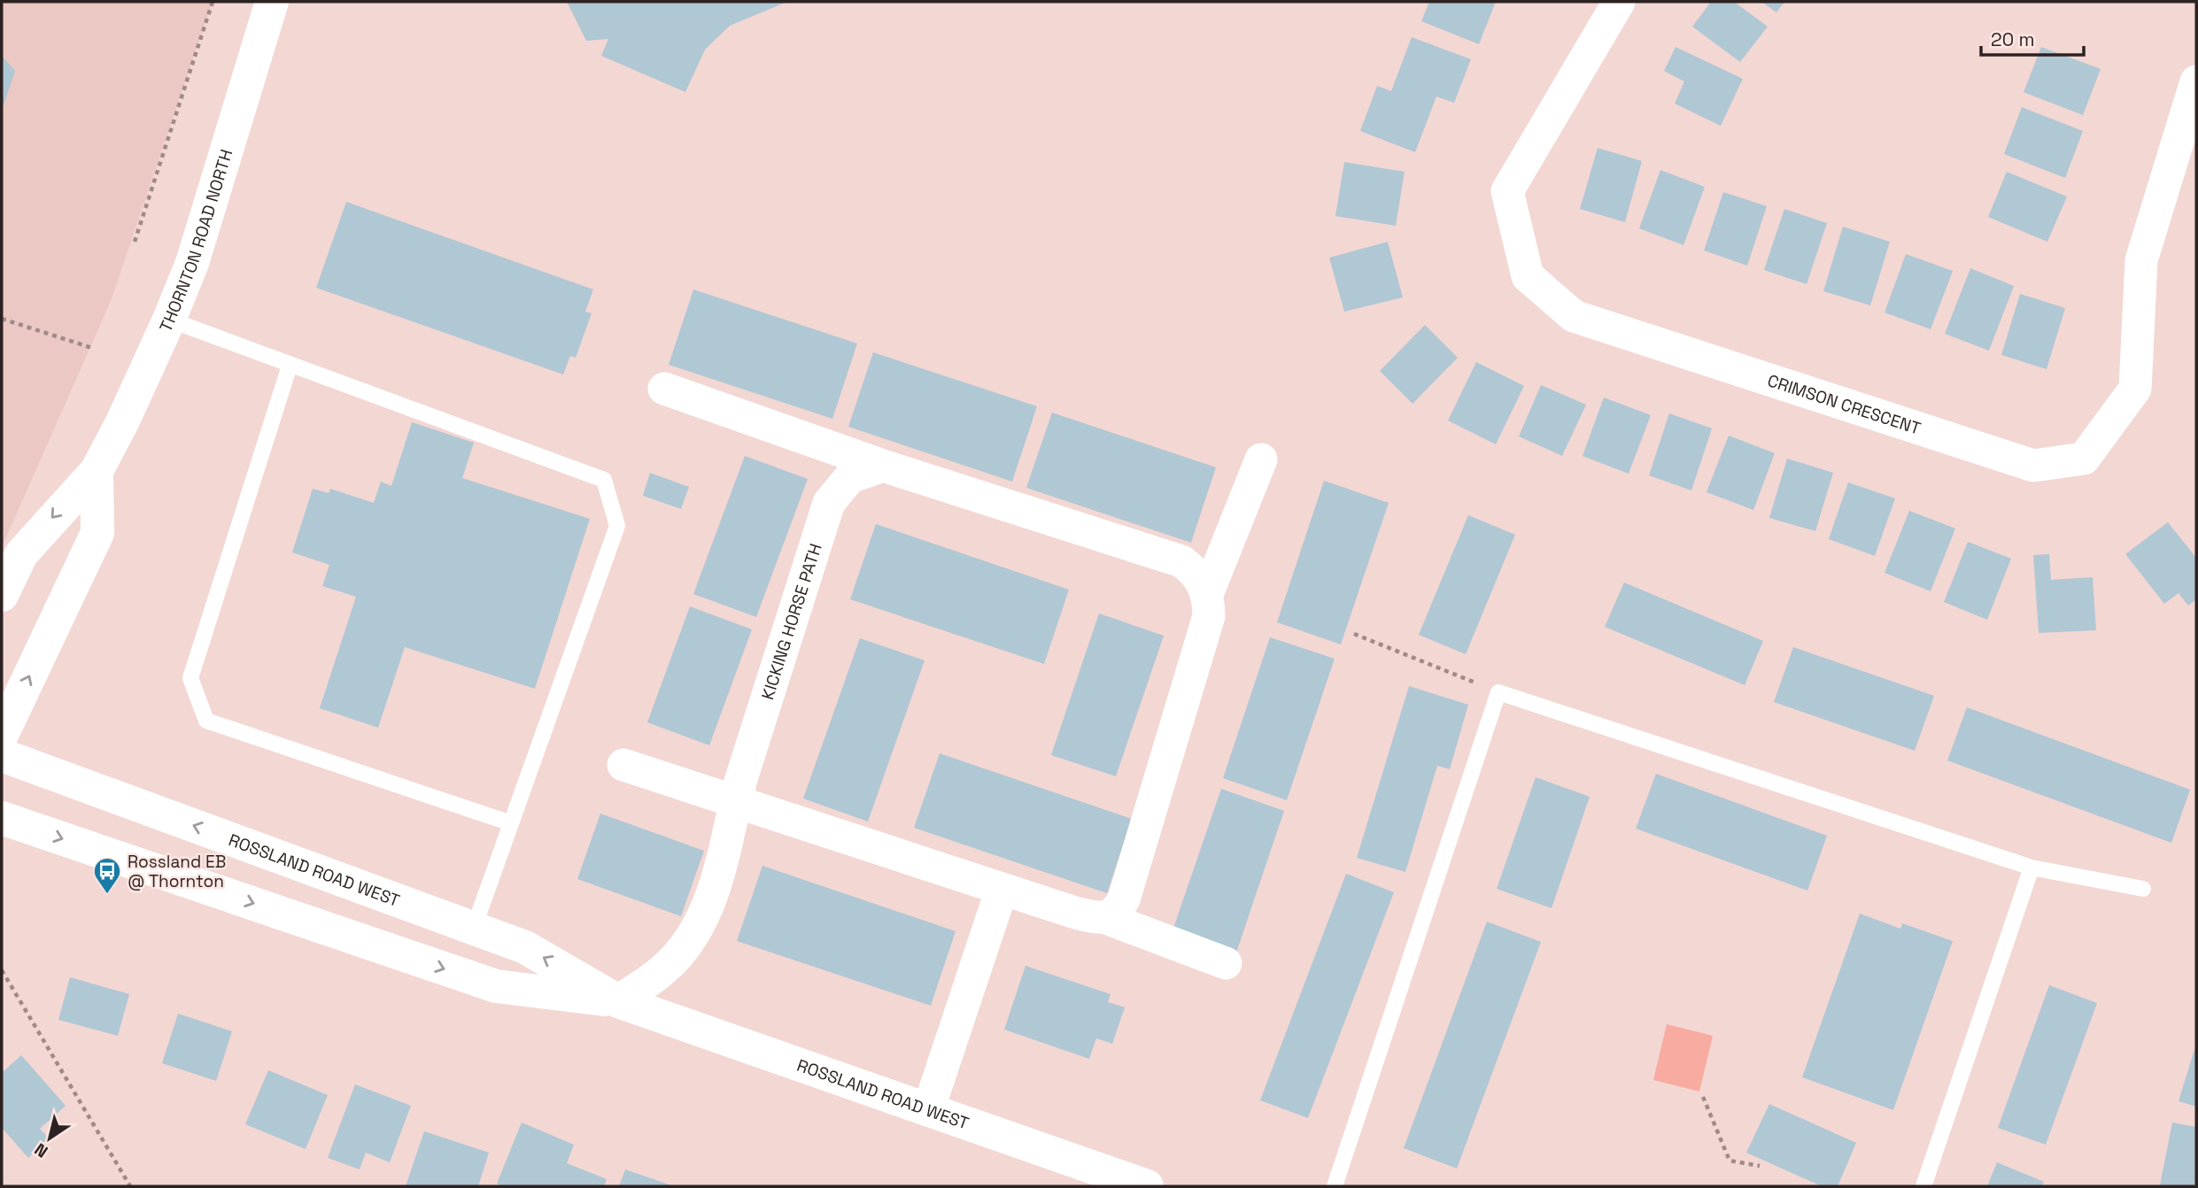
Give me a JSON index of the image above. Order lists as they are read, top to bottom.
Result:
{
  "streets": {
    "main road": ["THORNTON ROAD NORTH", "ROSSLAND ROAD WEST"],
    "street": ["CRIMSON CRESCENT", "KICKING HORSE PATH"]
  },
  "crossings": [
    ["KICKING HORSE PATH", "ROSSLAND ROAD WEST"]
  ],
  "places": {
    "bus stop": ["Rossland EB @ Thornton"]
  },
  "scale_bar": "20 m",
  "north": "bottom left"
}
